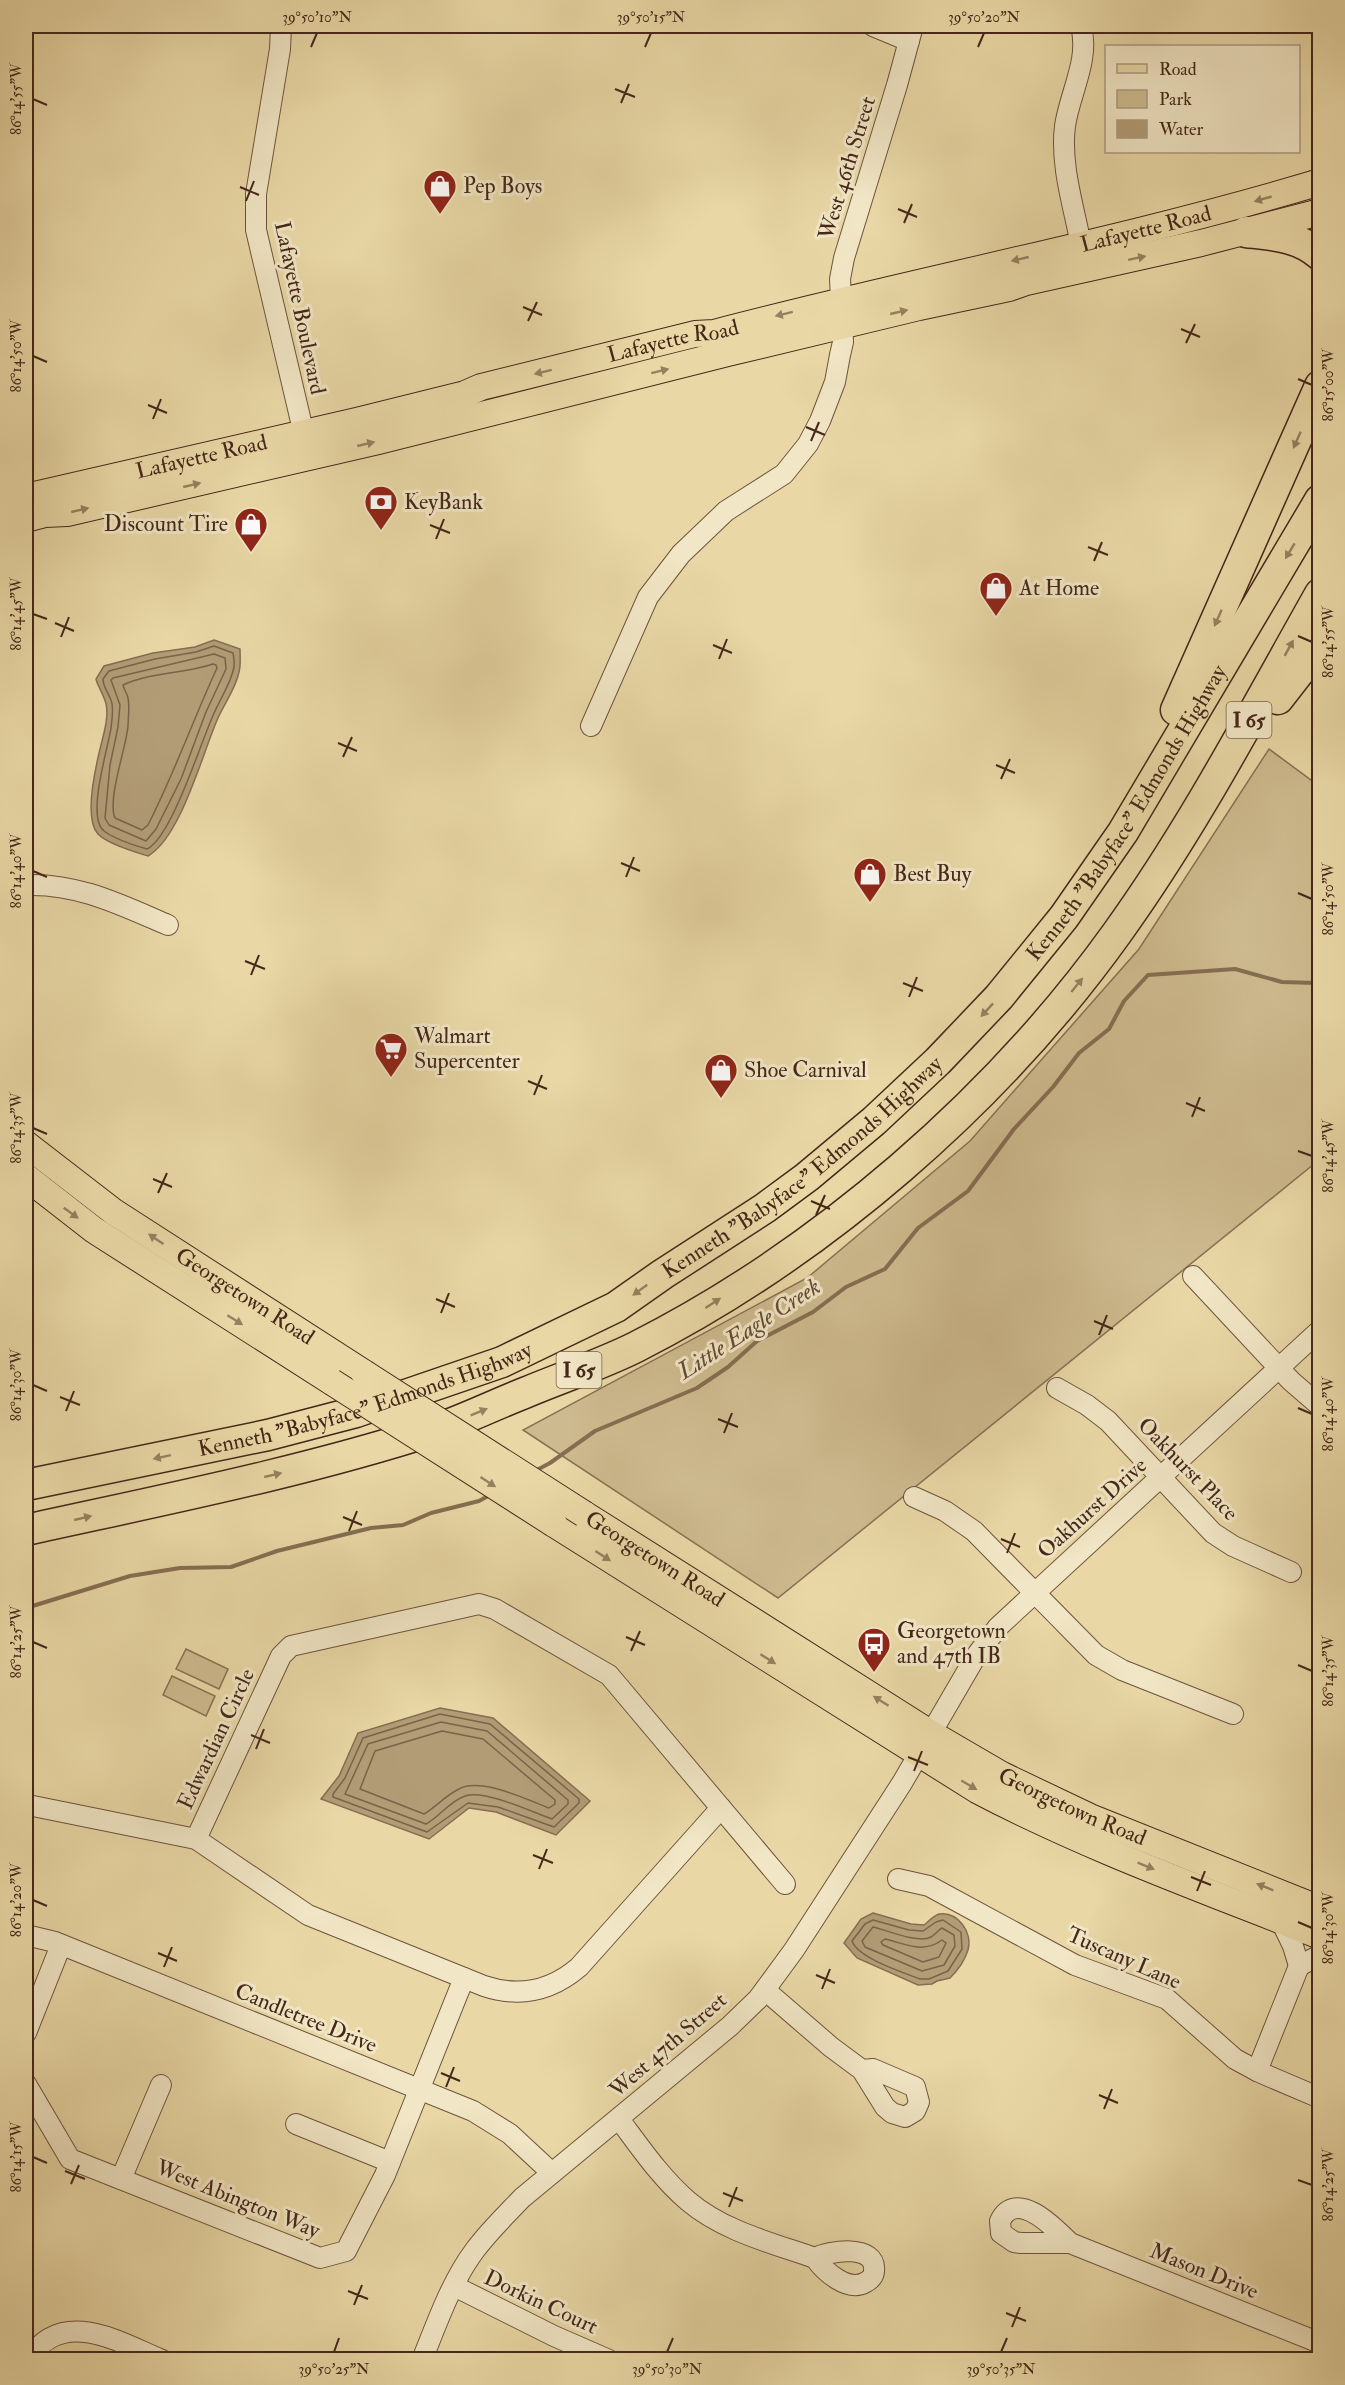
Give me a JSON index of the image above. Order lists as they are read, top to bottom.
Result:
{
  "streets": {
    "highway": ["I 65", "Kenneth \"Babyface\" Edmonds Highway"],
    "main road": ["Lafayette Road", "Georgetown Road"],
    "street": [
      "West 46th Street",
      "Lafayette Boulevard",
      "Oakhurst Place",
      "Oakhurst Drive",
      "Edwardian Circle",
      "Tuscany Lane",
      "Candletree Drive",
      "West 47th Street",
      "West Abington Way",
      "Mason Drive",
      "Dorkin Court"
    ]
  },
  "crossings": [
    ["West 46th Street", "Lafayette Road"],
    ["Lafayette Road", "Lafayette Boulevard"],
    ["Georgetown Road", "Oakhurst Drive"],
    ["Georgetown Road", "West 47th Street"],
    ["Oakhurst Place", "Oakhurst Drive"],
    ["Oakhurst Drive", "West 47th Street"],
    ["Edwardian Circle", "West Abington Way"],
    ["Candletree Drive", "West 47th Street"],
    ["Candletree Drive", "West Abington Way"],
    ["West 47th Street", "Dorkin Court"]
  ],
  "water": ["Little Eagle Creek"],
  "places": {
    "shop": [
      "Pep Boys",
      "Discount Tire",
      "At Home",
      "Best Buy",
      "Shoe Carnival"
    ],
    "bank": ["KeyBank"],
    "supermarket": ["Walmart Supercenter"],
    "bus stop": ["Georgetown and 47th IB"]
  },
  "legend": ["Road", "Park", "Water"],
  "coordinates": [
    "39°50'10\"N",
    "39°50'15\"N",
    "39°50'20\"N",
    "86°14'55\"W",
    "86°14'50\"W",
    "86°15'00\"W",
    "86°14'45\"W",
    "86°14'40\"W",
    "86°14'35\"W",
    "86°14'30\"W",
    "86°14'25\"W",
    "86°14'20\"W",
    "86°14'15\"W",
    "39°50'25\"N",
    "39°50'30\"N",
    "39°50'35\"N"
  ]
}
